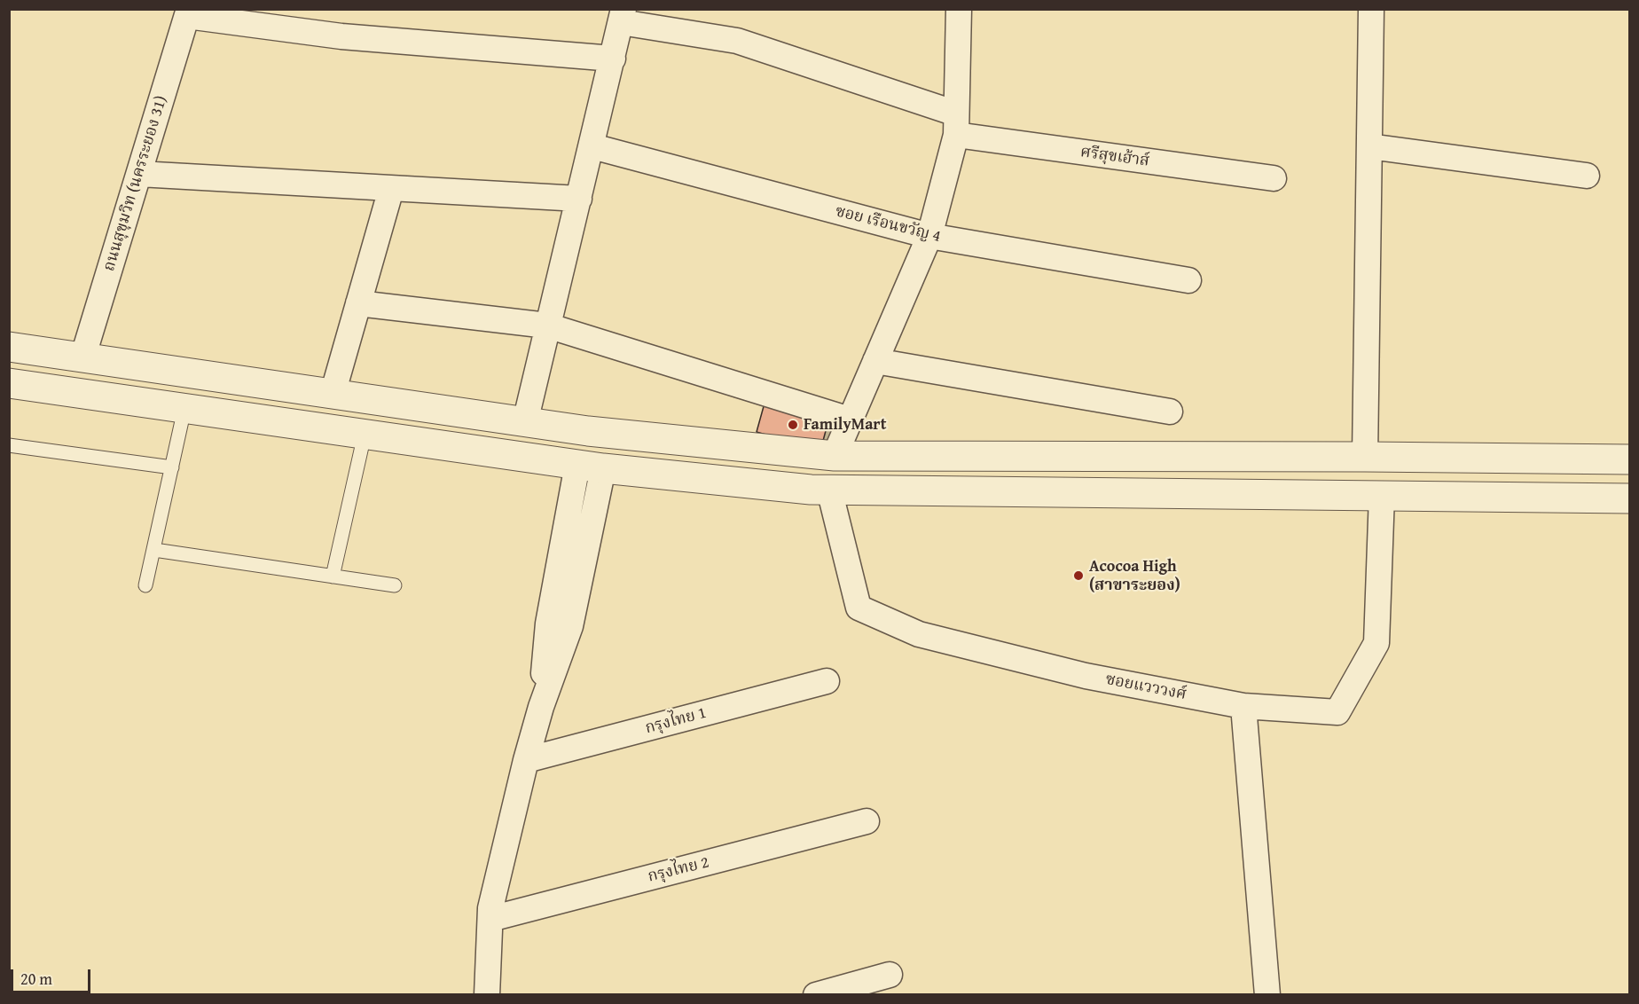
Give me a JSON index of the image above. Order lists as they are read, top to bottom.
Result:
{
  "streets": {
    "street": [
      "ศรีสุขเฮ้าส์",
      "ถนนสุขุมวิท (นครระยอง 31)",
      "ซอย เรือนขวัญ 4",
      "ซอยแวววงศ์",
      "กรุงไทย 1",
      "กรุงไทย 2"
    ]
  },
  "places": ["FamilyMart", "Acocoa High (สาขาระยอง)"],
  "scale_bar": "20 m"
}
